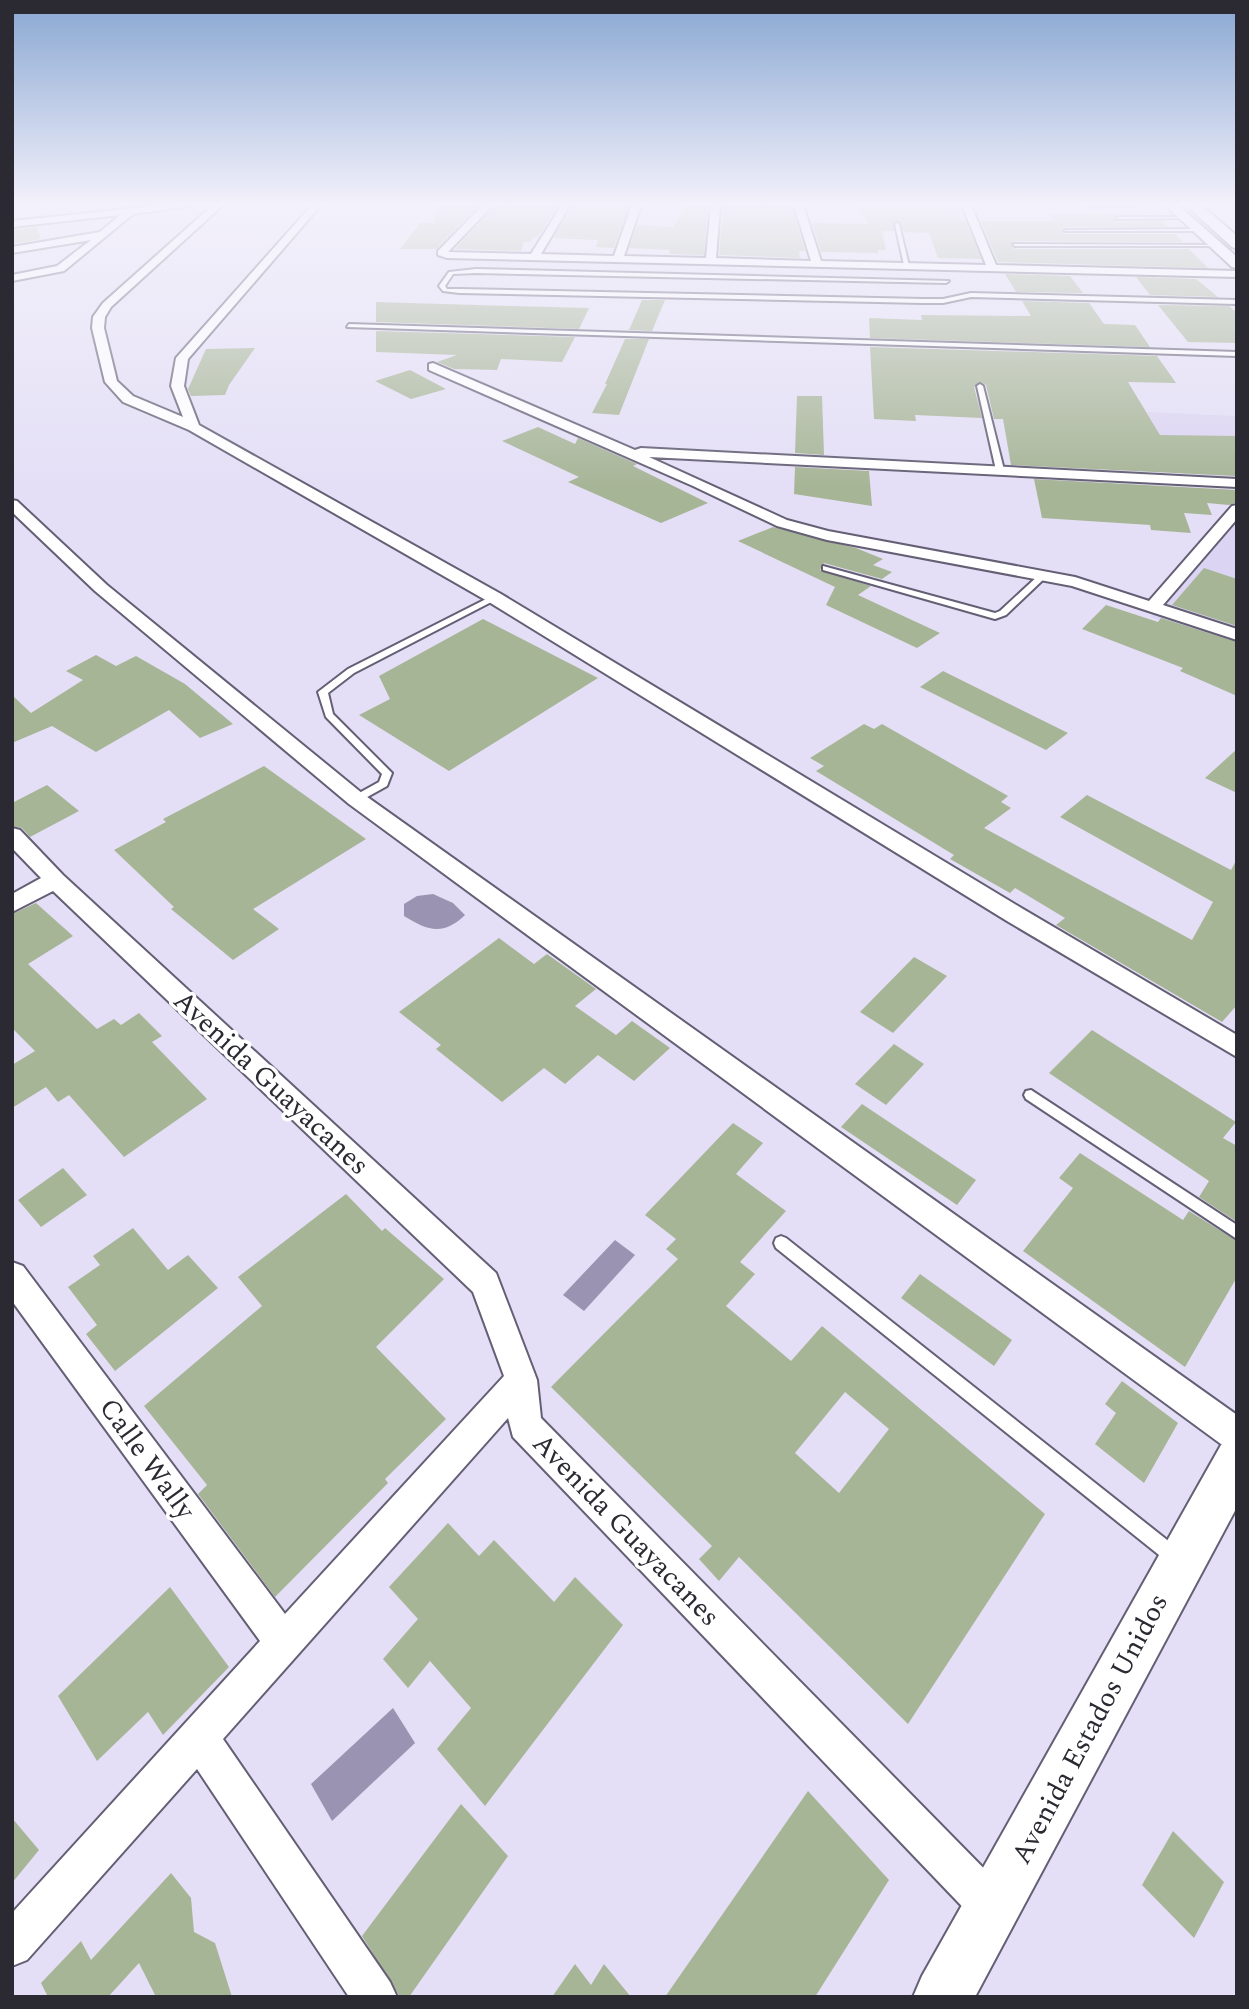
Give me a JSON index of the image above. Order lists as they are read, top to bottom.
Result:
{
  "streets": {
    "street": ["Avenida Guayacanes", "Calle Wally", "Avenida Estados Unidos"]
  },
  "crossings": [
    ["Avenida Guayacanes", "Avenida Estados Unidos"]
  ]
}
